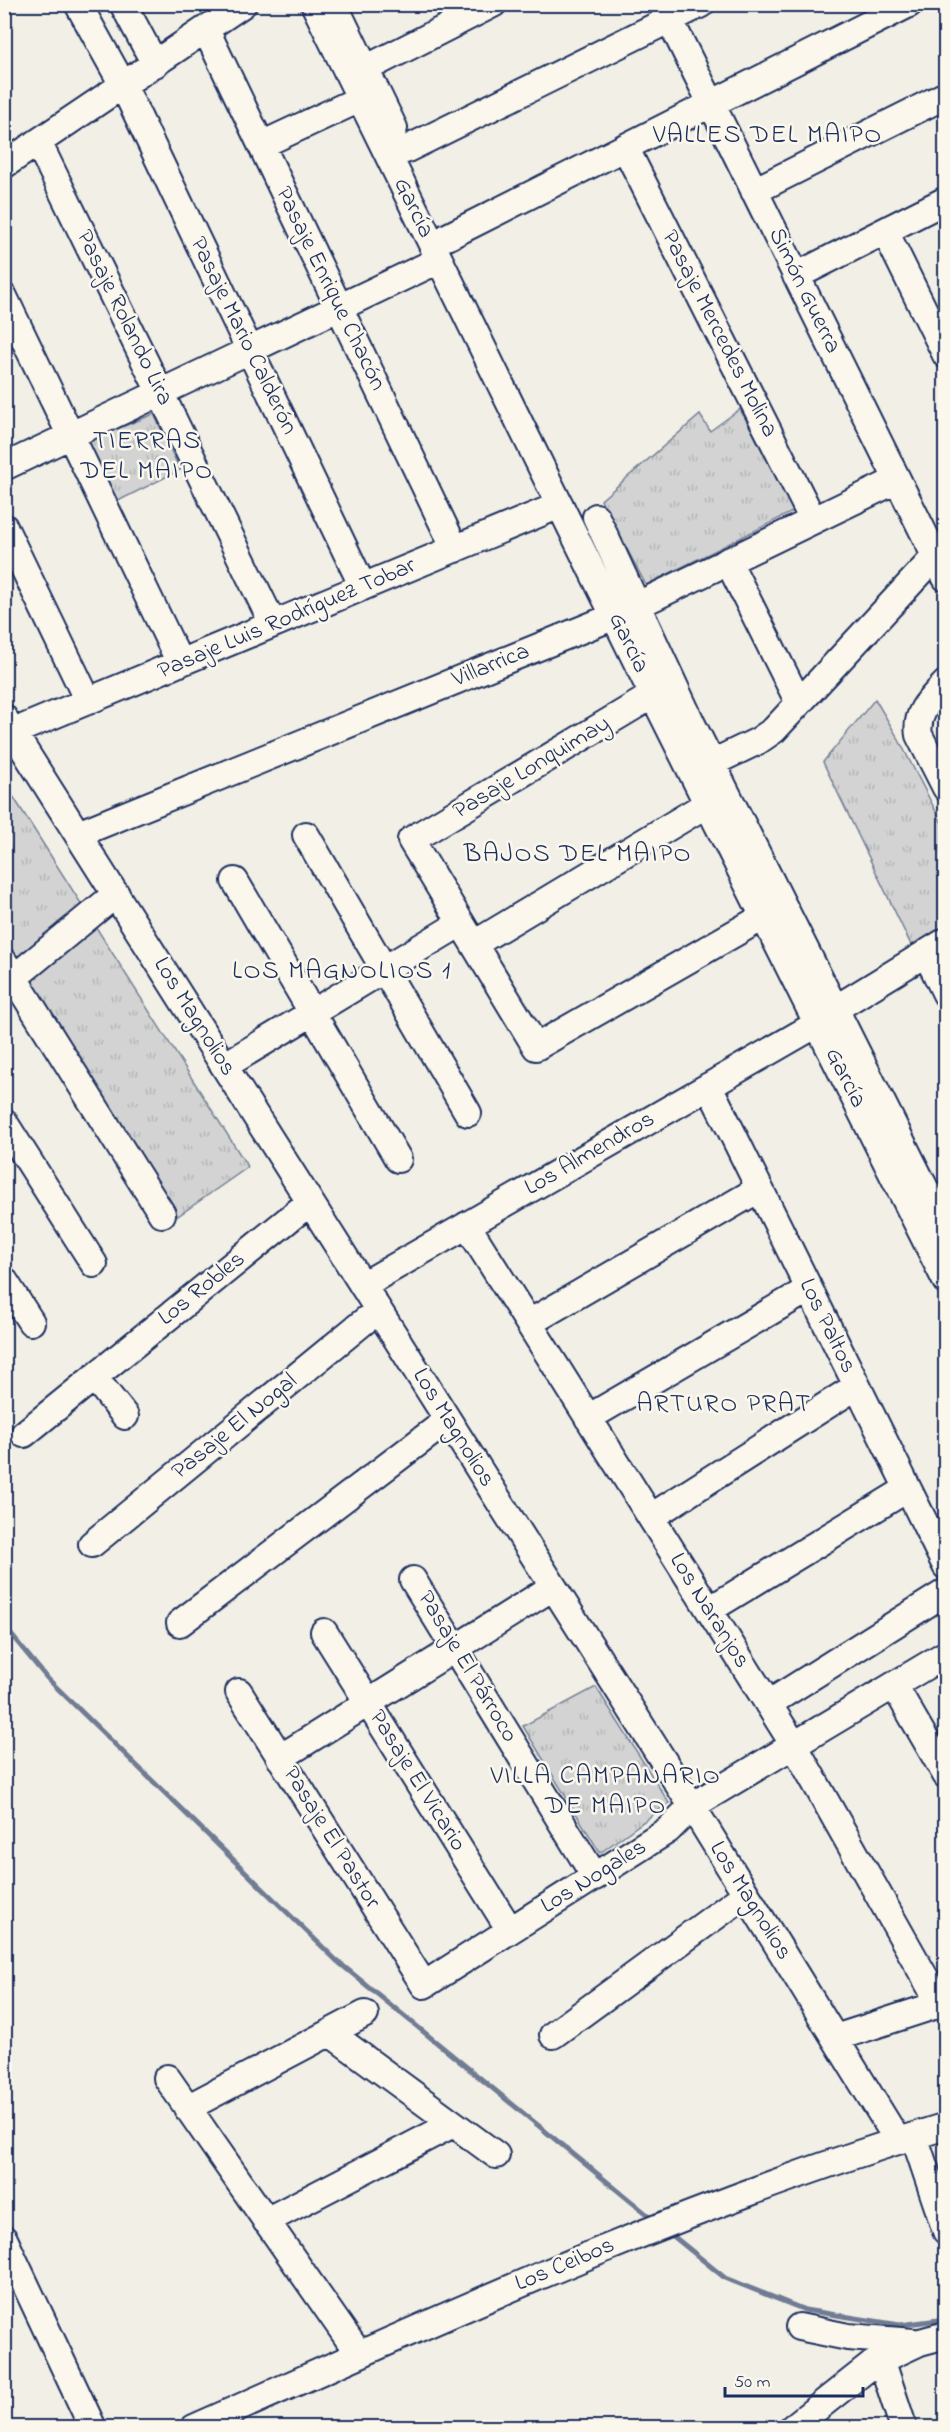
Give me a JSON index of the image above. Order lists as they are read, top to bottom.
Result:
{
  "streets": {
    "street": [
      "García",
      "Pasaje Enrique Chacón",
      "Simón Guerra",
      "Pasaje Rolando Lira",
      "Pasaje Mercedes Molina",
      "Pasaje Mario Calderón",
      "Pasaje Luis Rodríguez Tobar",
      "Villarrica",
      "Pasaje Lonquimay",
      "Los Magnolios",
      "Los Almendros",
      "Los Robles",
      "Los Paltos",
      "Pasaje El Nogal",
      "Los Naranjos",
      "Pasaje El Párroco",
      "Pasaje El Vicario",
      "Pasaje El Pastor",
      "Los Nogales",
      "Los Ceibos"
    ]
  },
  "crossings": [
    ["García", "Pasaje Luis Rodríguez Tobar"],
    ["García", "Villarrica"],
    ["García", "Pasaje Lonquimay"],
    ["García", "Los Almendros"],
    ["Pasaje Enrique Chacón", "Pasaje Luis Rodríguez Tobar"],
    ["Simón Guerra", "Villarrica"],
    ["Pasaje Rolando Lira", "Pasaje Luis Rodríguez Tobar"],
    ["Pasaje Mercedes Molina", "Villarrica"],
    ["Pasaje Mario Calderón", "Pasaje Luis Rodríguez Tobar"],
    ["Pasaje Luis Rodríguez Tobar", "Los Magnolios"],
    ["Villarrica", "Los Magnolios"],
    ["Los Magnolios", "Los Almendros"],
    ["Los Magnolios", "Los Robles"],
    ["Los Magnolios", "Pasaje El Nogal"],
    ["Los Magnolios", "Los Nogales"],
    ["Los Magnolios", "Los Ceibos"],
    ["Los Almendros", "Los Paltos"],
    ["Los Almendros", "Los Naranjos"],
    ["Los Naranjos", "Los Nogales"],
    ["Pasaje El Párroco", "Los Nogales"],
    ["Pasaje El Vicario", "Los Nogales"],
    ["Pasaje El Pastor", "Los Nogales"]
  ],
  "districts": [
    "VALLES DEL MAIPO",
    "TIERRAS DEL MAIPO",
    "BAJOS DEL MAIPO",
    "LOS MAGNOLIOS 1",
    "ARTURO PRAT",
    "VILLA CAMPANARIO DE MAIPO"
  ],
  "scale_bar": "50 m"
}
